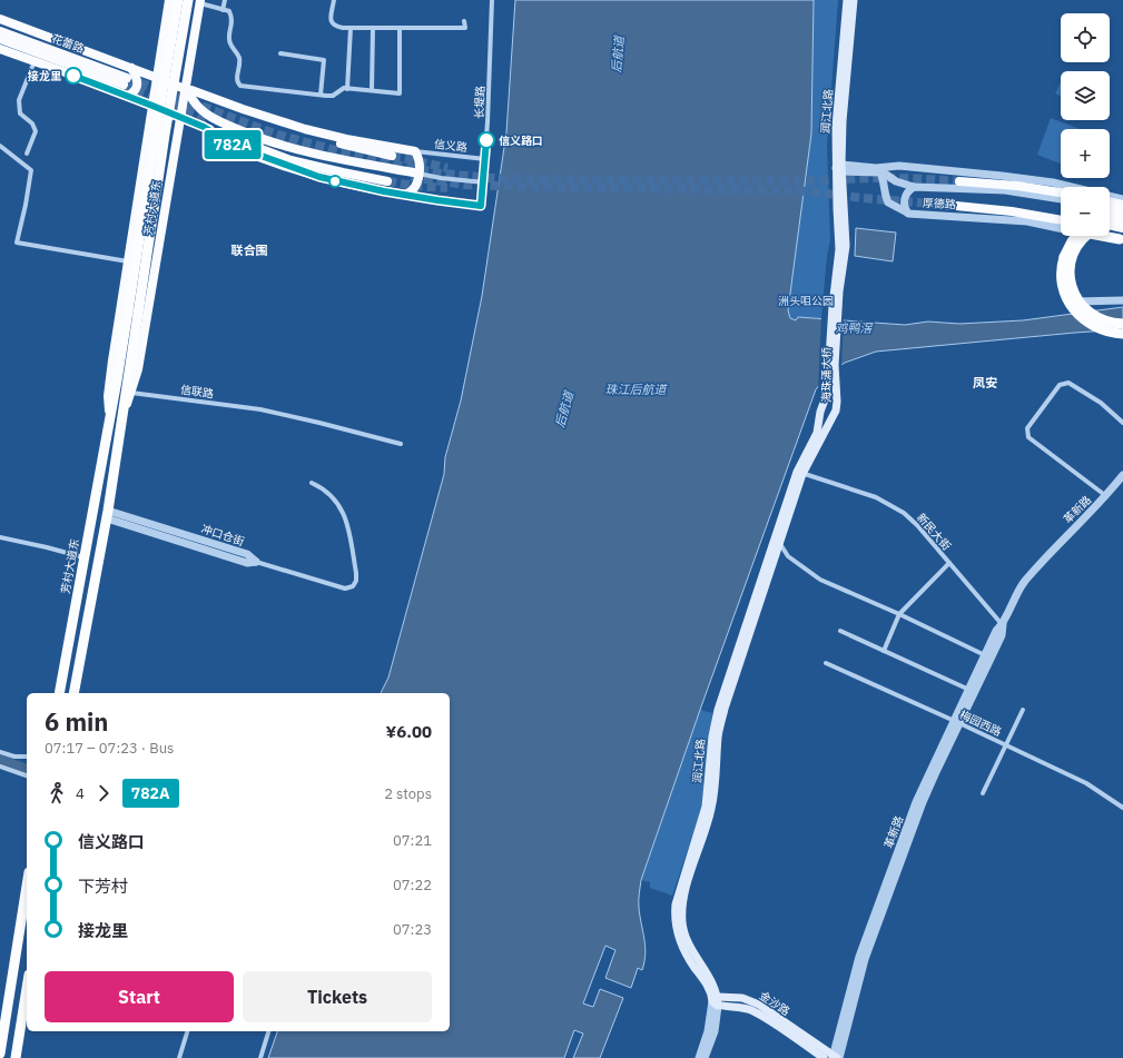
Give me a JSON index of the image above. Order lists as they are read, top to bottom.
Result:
{
  "streets": {
    "highway": ["芳村大道东"],
    "main road": [
      "花蕾路",
      "润江北路",
      "海珠涌大桥",
      "金沙路"
    ],
    "street": [
      "长堤路",
      "信义路",
      "厚德路",
      "信联路",
      "革新路",
      "新民大街",
      "冲口仓街",
      "梅园西路"
    ]
  },
  "crossings": [
    ["长堤路", "信义路"],
    ["润江北路", "海珠涌大桥"],
    ["润江北路", "新民大街"],
    ["润江北路", "金沙路"],
    ["芳村大道东", "信联路"],
    ["芳村大道东", "冲口仓街"],
    ["革新路", "新民大街"],
    ["革新路", "梅园西路"],
    ["革新路", "金沙路"]
  ],
  "districts": ["联合围", "凤安"],
  "water": ["后航道", "鸡鸭滘", "珠江后航道"],
  "parks": ["洲头咀公园"],
  "places": ["接龙里", "信义路口"],
  "lines": ["bus line 782A"],
  "page": {
    "on_map": "782A",
    "map_buttons": ["+", "−"],
    "heading": ["6 min", "07:17 – 07:23 · Bus", "¥6.00"],
    "legs": ["4", "782A", "2 stops"],
    "list": [
      {
        "name": "信义路口",
        "value": "07:21"
      },
      {
        "name": "下芳村",
        "value": "07:22"
      },
      {
        "name": "接龙里",
        "value": "07:23"
      }
    ],
    "buttons": ["Start", "Tickets"]
  }
}
